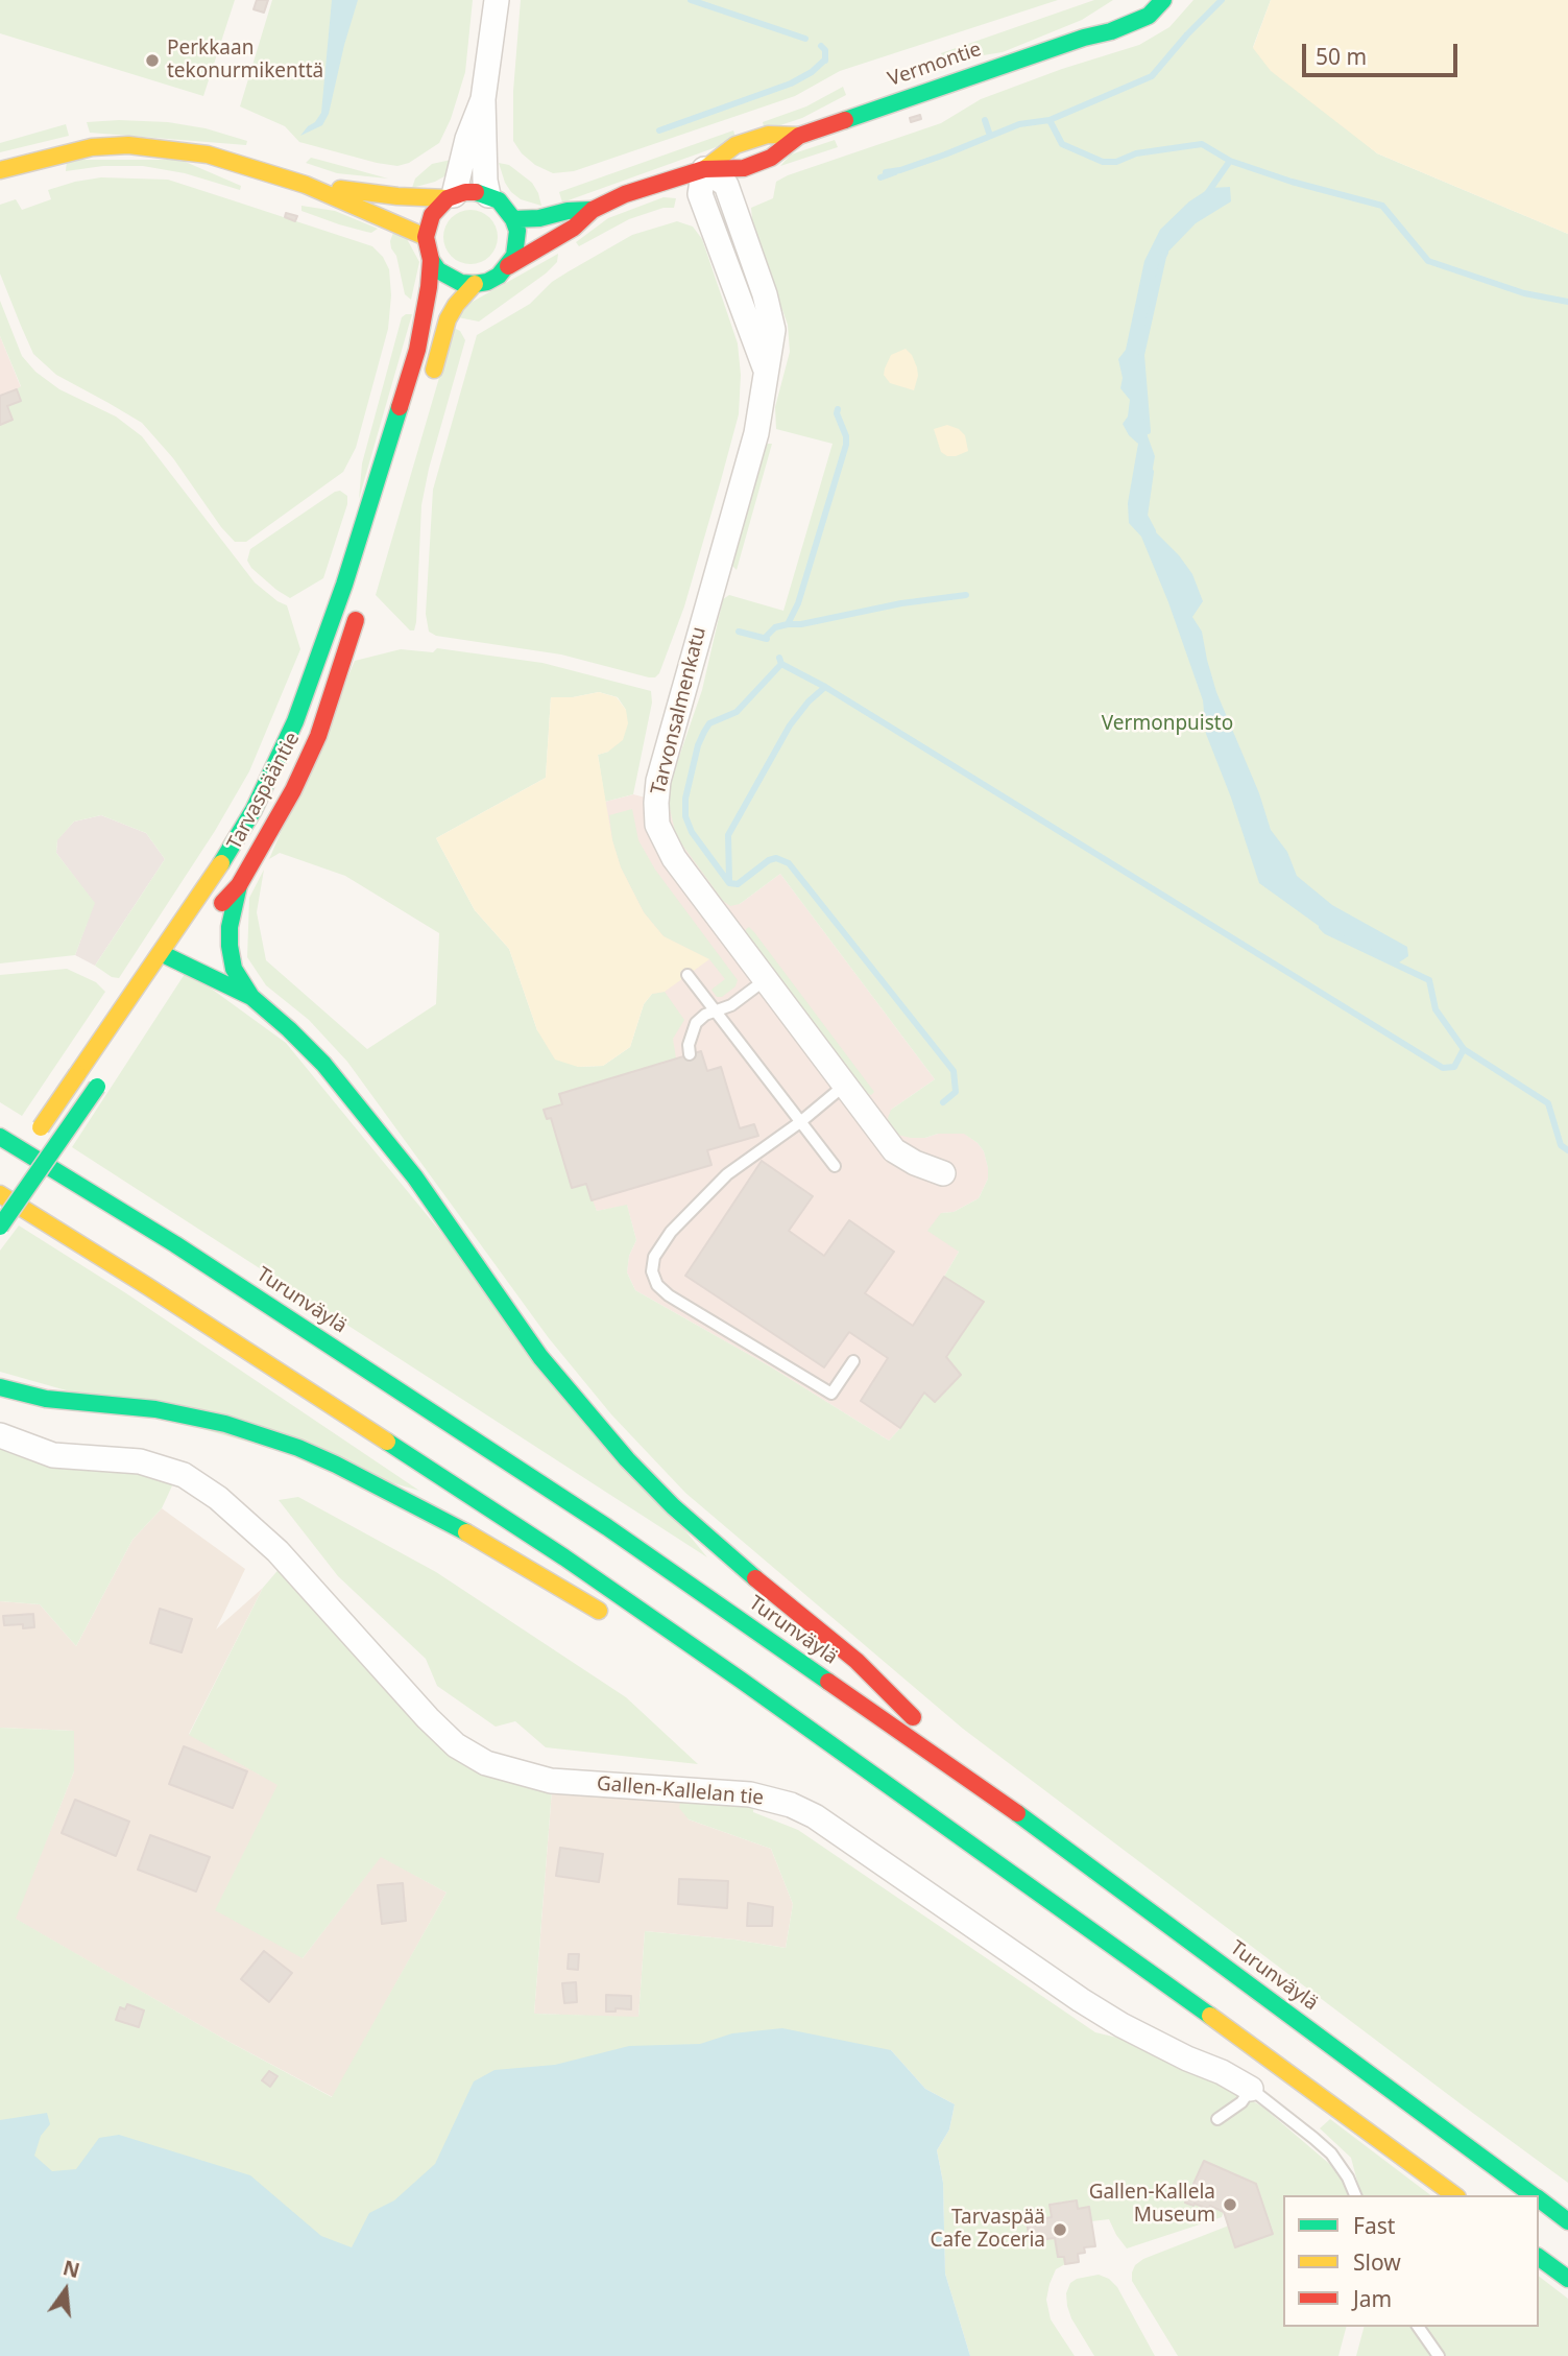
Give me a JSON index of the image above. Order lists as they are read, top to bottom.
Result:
{
  "streets": {
    "main road": ["Vermontie", "Tarvaspääntie", "Turunväylä"],
    "street": ["Tarvonsalmenkatu", "Gallen-Kallelan tie"]
  },
  "crossings": [
    ["Vermontie", "Tarvonsalmenkatu"],
    ["Vermontie", "Tarvaspääntie"]
  ],
  "parks": ["Vermonpuisto"],
  "places": ["Perkkaan tekonurmikenttä", "Gallen-Kallela Museum", "Tarvaspää Cafe Zoceria"],
  "legend": ["Fast", "Slow", "Jam"],
  "scale_bar": "50 m",
  "north": "top"
}
